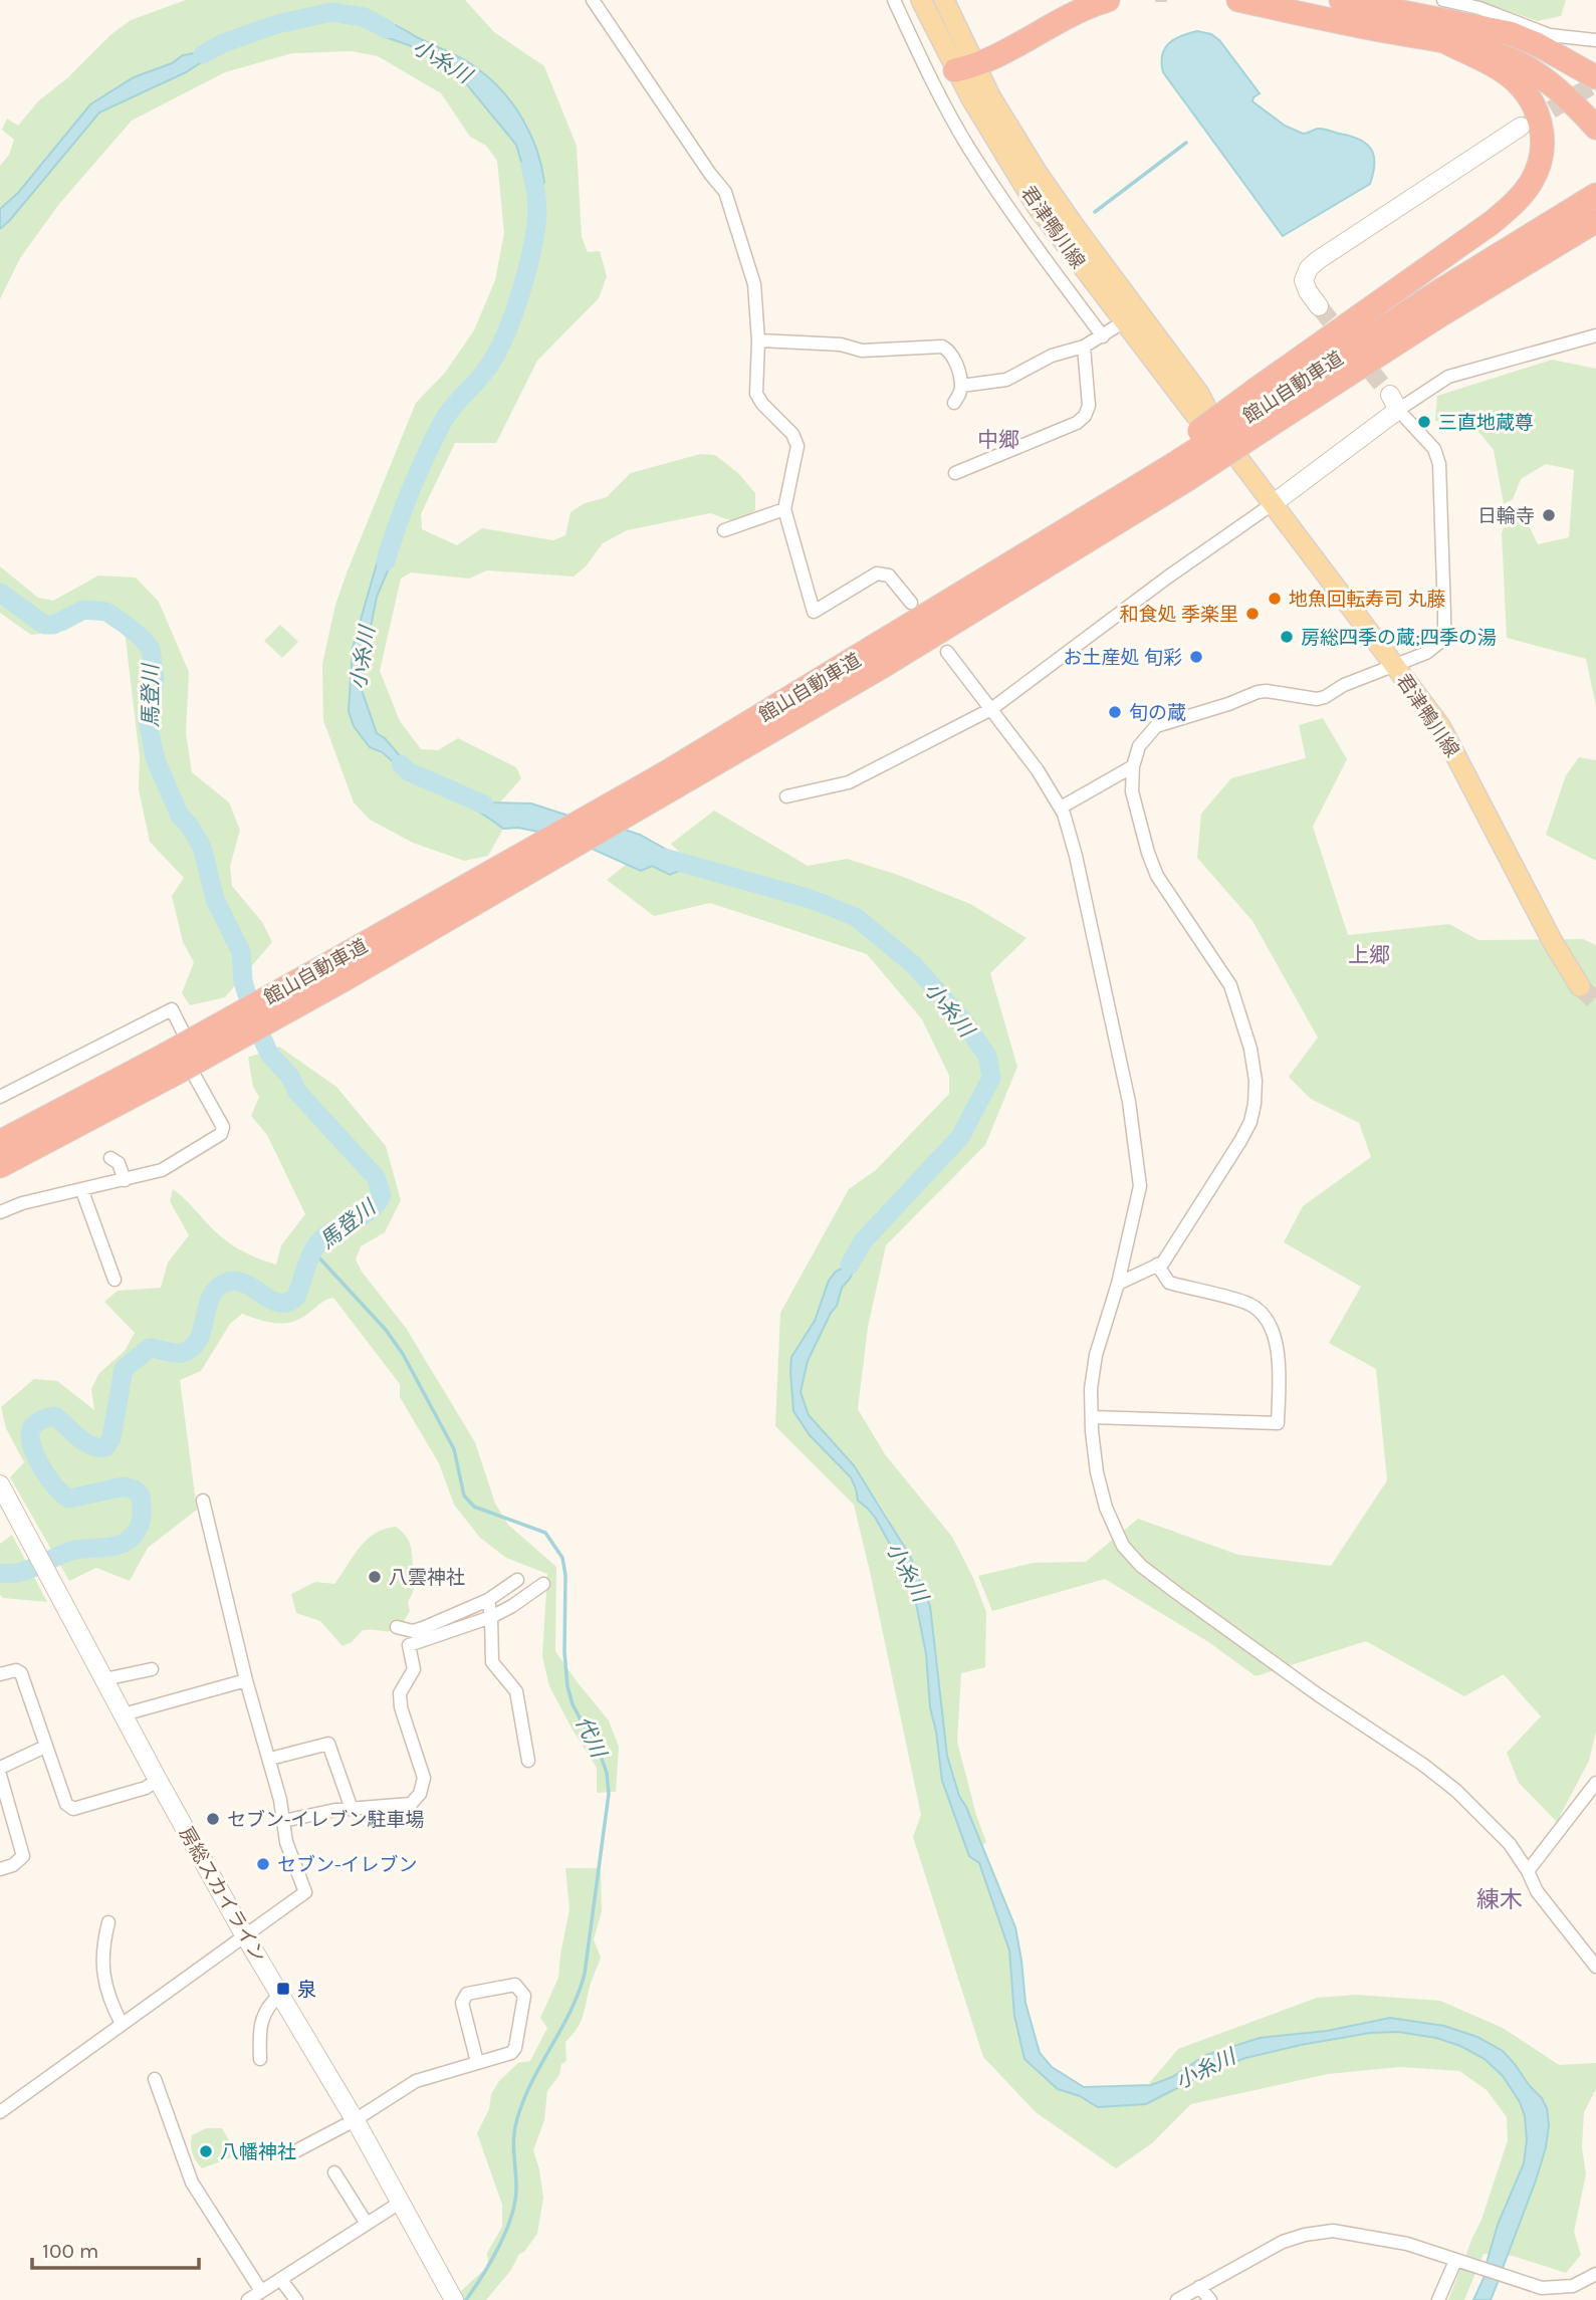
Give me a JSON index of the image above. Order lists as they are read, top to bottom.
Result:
{
  "streets": {
    "highway": ["館山自動車道"],
    "main road": ["君津鴨川線"],
    "street": ["房総スカイライン"]
  },
  "districts": ["中郷", "上郷", "練木"],
  "water": ["小糸川", "馬登川", "代川"],
  "places": {
    "other": [
      "三直地蔵尊",
      "日輪寺",
      "地魚回転寿司 丸藤",
      "和食処 季楽里",
      "房総四季の蔵;四季の湯",
      "お土産処 旬彩",
      "旬の蔵",
      "八雲神社",
      "セブン-イレブン駐車場",
      "セブン-イレブン",
      "八幡神社"
    ],
    "transit": ["泉"]
  },
  "scale_bar": "100 m"
}
